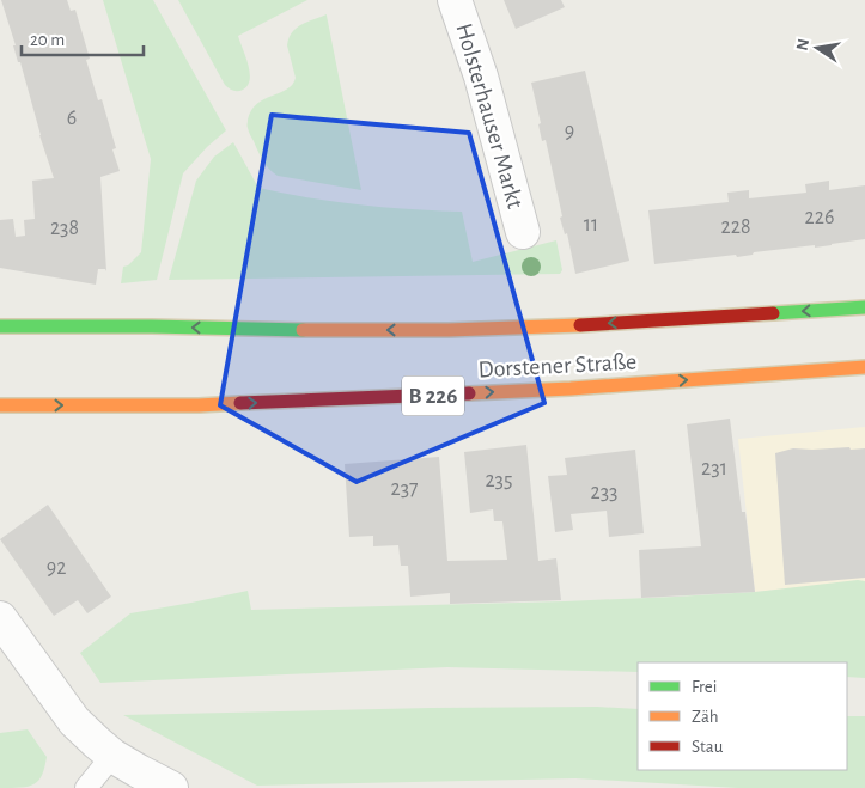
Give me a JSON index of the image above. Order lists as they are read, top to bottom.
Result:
{
  "streets": {
    "main road": ["Dorstener Straße", "B 226"],
    "street": ["Holsterhauser Markt"]
  },
  "house_numbers": [
    "6",
    "9",
    "226",
    "11",
    "228",
    "238",
    "231",
    "235",
    "237",
    "233",
    "92"
  ],
  "legend": ["Frei", "Zäh", "Stau"],
  "scale_bar": "20 m",
  "north": "left"
}
